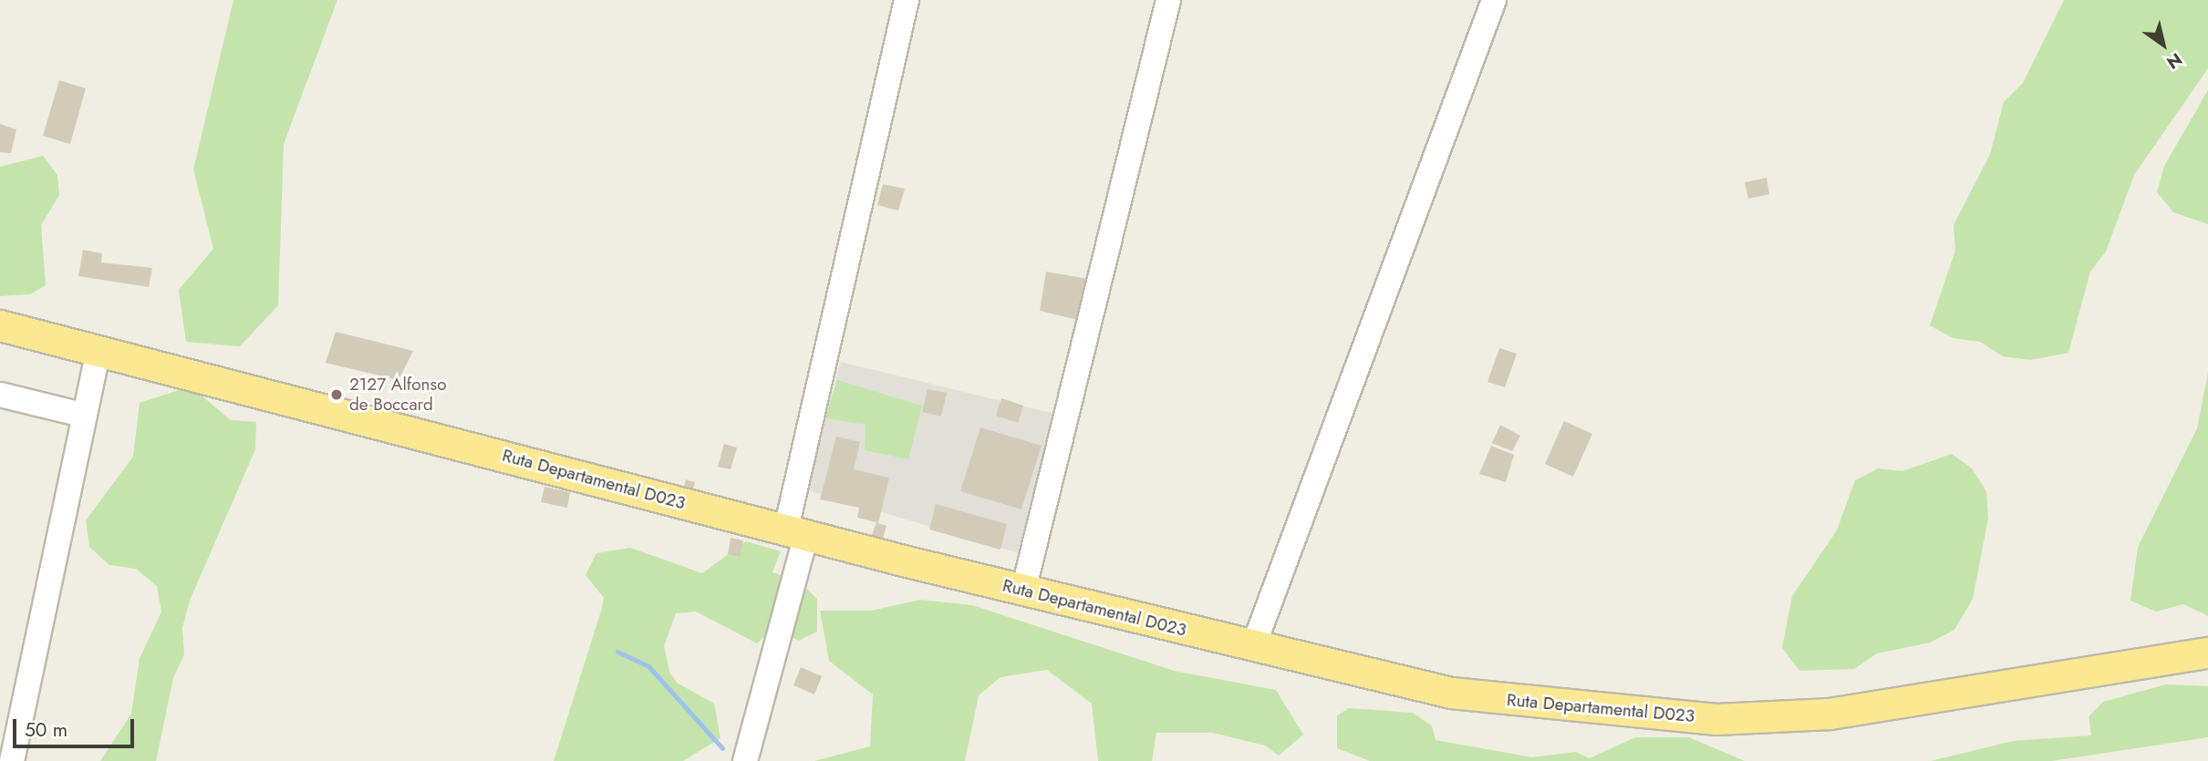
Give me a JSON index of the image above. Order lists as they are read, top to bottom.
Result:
{
  "streets": {
    "main road": ["Ruta Departamental D023"]
  },
  "places": ["2127 Alfonso de Boccard"],
  "scale_bar": "50 m",
  "north": "bottom right"
}
